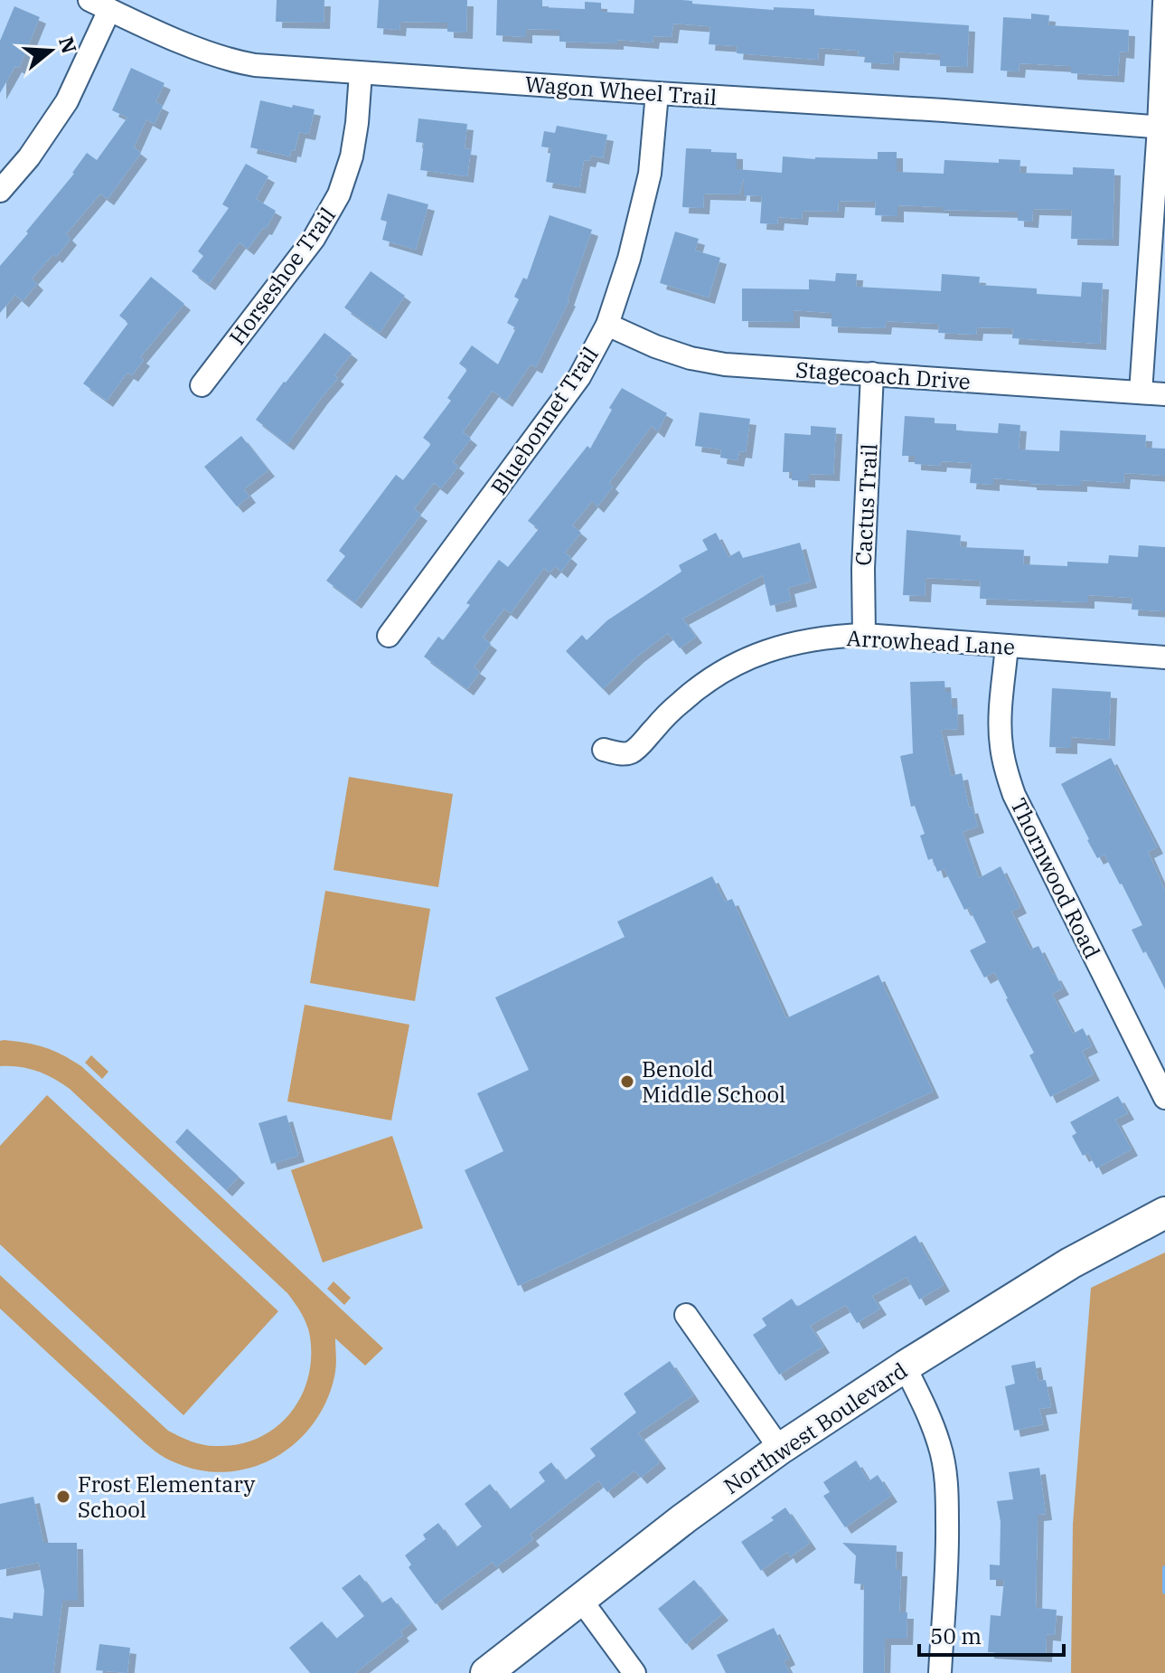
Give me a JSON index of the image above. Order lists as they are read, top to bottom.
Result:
{
  "streets": {
    "street": [
      "Wagon Wheel Trail",
      "Horseshoe Trail",
      "Stagecoach Drive",
      "Bluebonnet Trail",
      "Cactus Trail",
      "Arrowhead Lane",
      "Thornwood Road",
      "Northwest Boulevard"
    ]
  },
  "crossings": [
    ["Wagon Wheel Trail", "Horseshoe Trail"],
    ["Wagon Wheel Trail", "Bluebonnet Trail"],
    ["Stagecoach Drive", "Bluebonnet Trail"],
    ["Stagecoach Drive", "Cactus Trail"],
    ["Cactus Trail", "Arrowhead Lane"],
    ["Arrowhead Lane", "Thornwood Road"]
  ],
  "places": ["Benold Middle School", "Frost Elementary School"],
  "scale_bar": "50 m",
  "north": "right"
}
